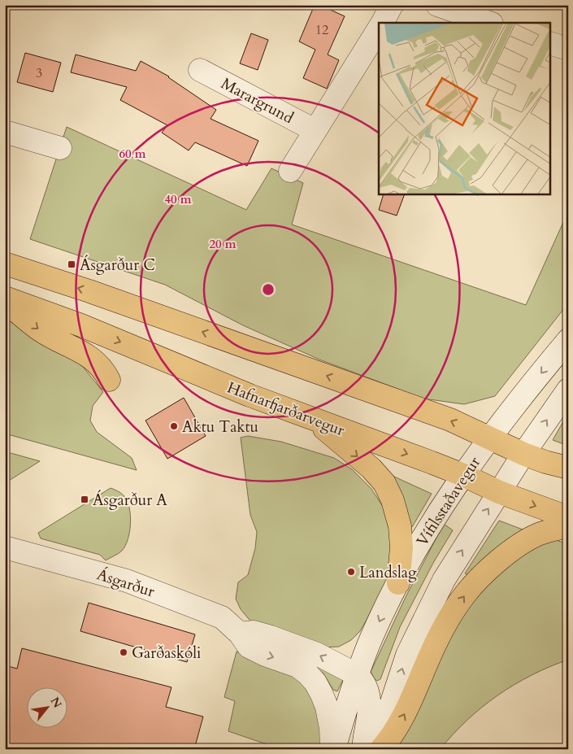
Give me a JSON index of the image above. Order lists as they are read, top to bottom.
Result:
{
  "streets": {
    "main road": ["Hafnarfjarðarvegur"],
    "street": ["Marargrund", "Vífilsstaðavegur", "Ásgarður"]
  },
  "crossings": [
    ["Hafnarfjarðarvegur", "Vífilsstaðavegur"],
    ["Vífilsstaðavegur", "Ásgarður"]
  ],
  "one_way": ["Ásgarður"],
  "places": {
    "transit": ["Ásgarður C", "Ásgarður A"],
    "other": ["Aktu Taktu", "Landslag", "Garðaskóli"]
  },
  "house_numbers": ["12", "3"],
  "north": "top right",
  "rings": ["60 m", "40 m", "20 m"]
}
